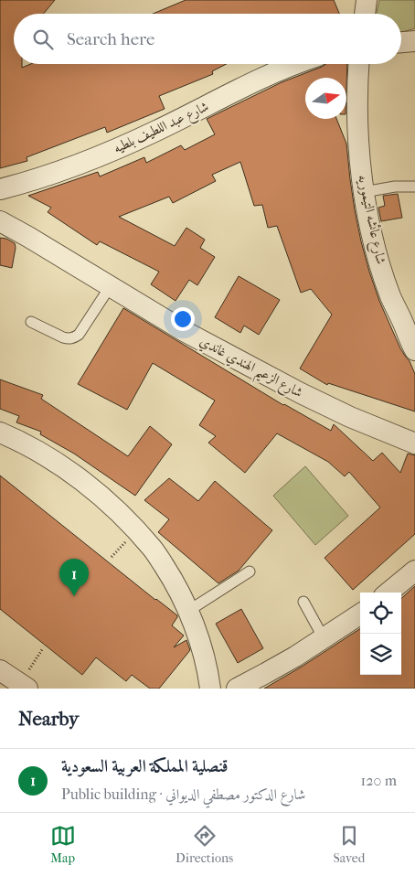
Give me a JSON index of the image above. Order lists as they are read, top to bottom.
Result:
{
  "streets": {
    "street": ["شارع عبد اللطيف بلطيه", "شارع عائشه التيموريه", "شارع الزعيم الهندي غاندي"]
  },
  "north": "right",
  "page": {
    "search": "Search here",
    "pins": "1",
    "heading": "Nearby",
    "list": [
      {
        "mark": "1",
        "name": "قنصلية المملكة العربية السعودية",
        "note": "Public building · شارع الدكتور مصطفي الديواني",
        "value": "120 m"
      }
    ],
    "nav": ["Map", "Directions", "Saved"]
  }
}
